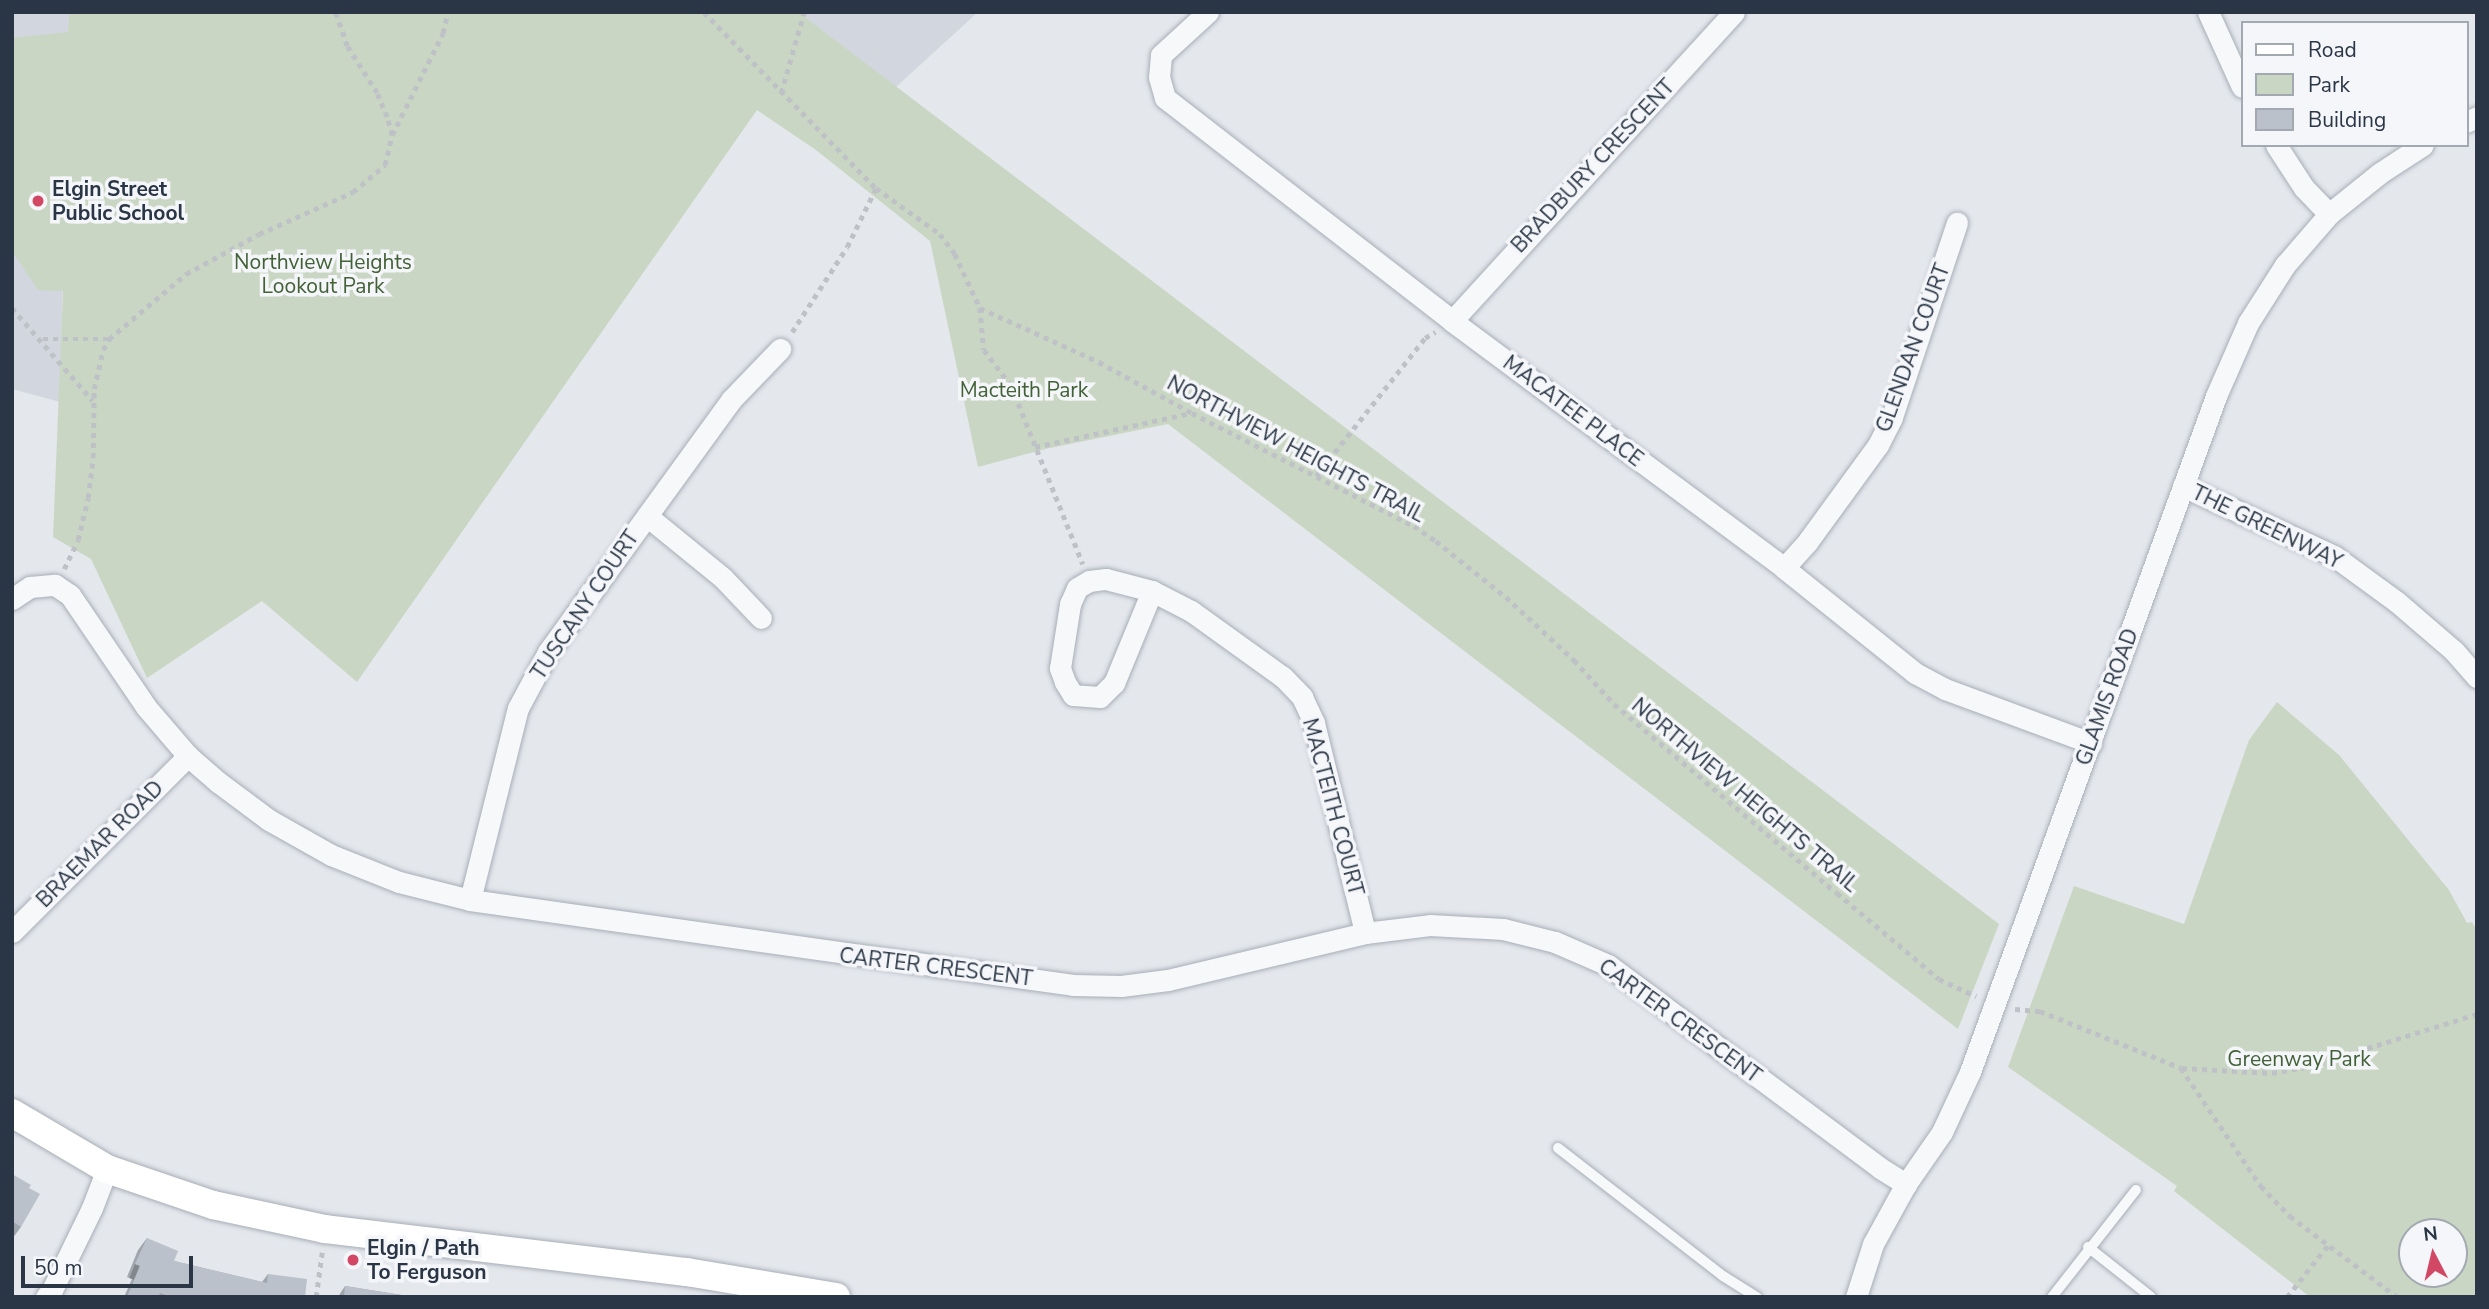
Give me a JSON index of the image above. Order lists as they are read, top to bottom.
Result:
{
  "streets": {
    "street": [
      "BRADBURY CRESCENT",
      "GLENDAN COURT",
      "MACATEE PLACE",
      "THE GREENWAY",
      "TUSCANY COURT",
      "GLAMIS ROAD",
      "MACTEITH COURT",
      "BRAEMAR ROAD",
      "CARTER CRESCENT"
    ],
    "path": ["NORTHVIEW HEIGHTS TRAIL"]
  },
  "crossings": [
    ["BRADBURY CRESCENT", "MACATEE PLACE"],
    ["GLENDAN COURT", "MACATEE PLACE"],
    ["MACATEE PLACE", "GLAMIS ROAD"],
    ["THE GREENWAY", "GLAMIS ROAD"],
    ["TUSCANY COURT", "CARTER CRESCENT"],
    ["GLAMIS ROAD", "CARTER CRESCENT"],
    ["MACTEITH COURT", "CARTER CRESCENT"],
    ["BRAEMAR ROAD", "CARTER CRESCENT"]
  ],
  "parks": ["Northview Heights Lookout Park", "Macteith Park", "Greenway Park"],
  "places": ["Elgin Street Public School", "Elgin / Path To Ferguson"],
  "legend": ["Road", "Park", "Building"],
  "scale_bar": "50 m",
  "north": "top"
}
